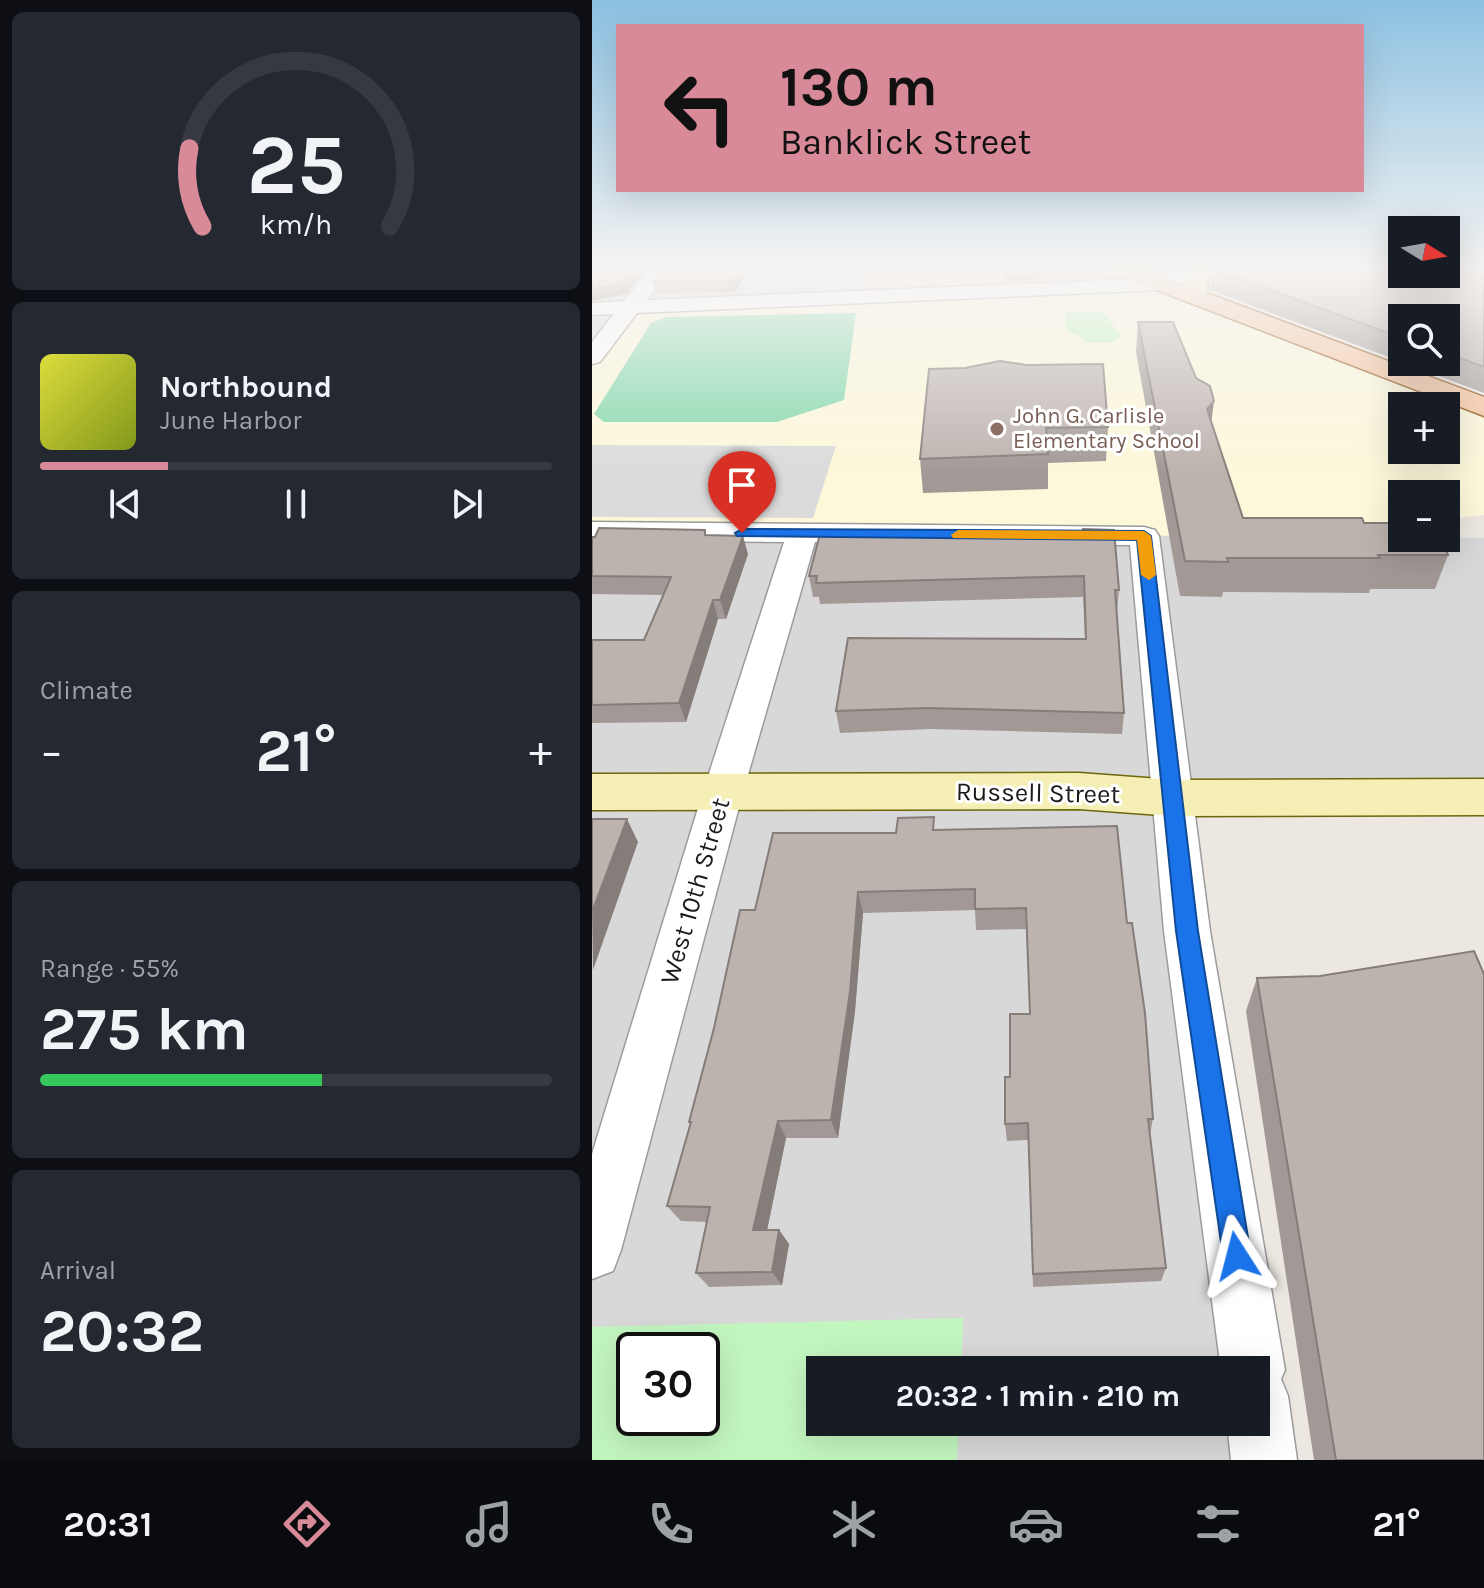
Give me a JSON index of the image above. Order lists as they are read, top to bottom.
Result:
{
  "streets": {
    "street": ["Russell Street", "West 10th Street"]
  },
  "crossings": [
    ["Russell Street", "West 10th Street"]
  ],
  "places": ["John G. Carlisle Elementary School"],
  "north": "right",
  "page": {
    "turn": ["130 m", "Banklick Street"],
    "map_buttons": ["+", "−"],
    "song": ["Northbound", "June Harbor"],
    "tile": [
      "Climate",
      ["Range · 55%", "275 km"],
      ["Arrival", "20:32"]
    ],
    "heat": ["−", "21°", "+"],
    "limit": "30",
    "trip": "20:32 · 1 min · 210 m",
    "tabs": ["20:31", "21°"],
    "gauge": ["25", "km/h"]
  }
}
